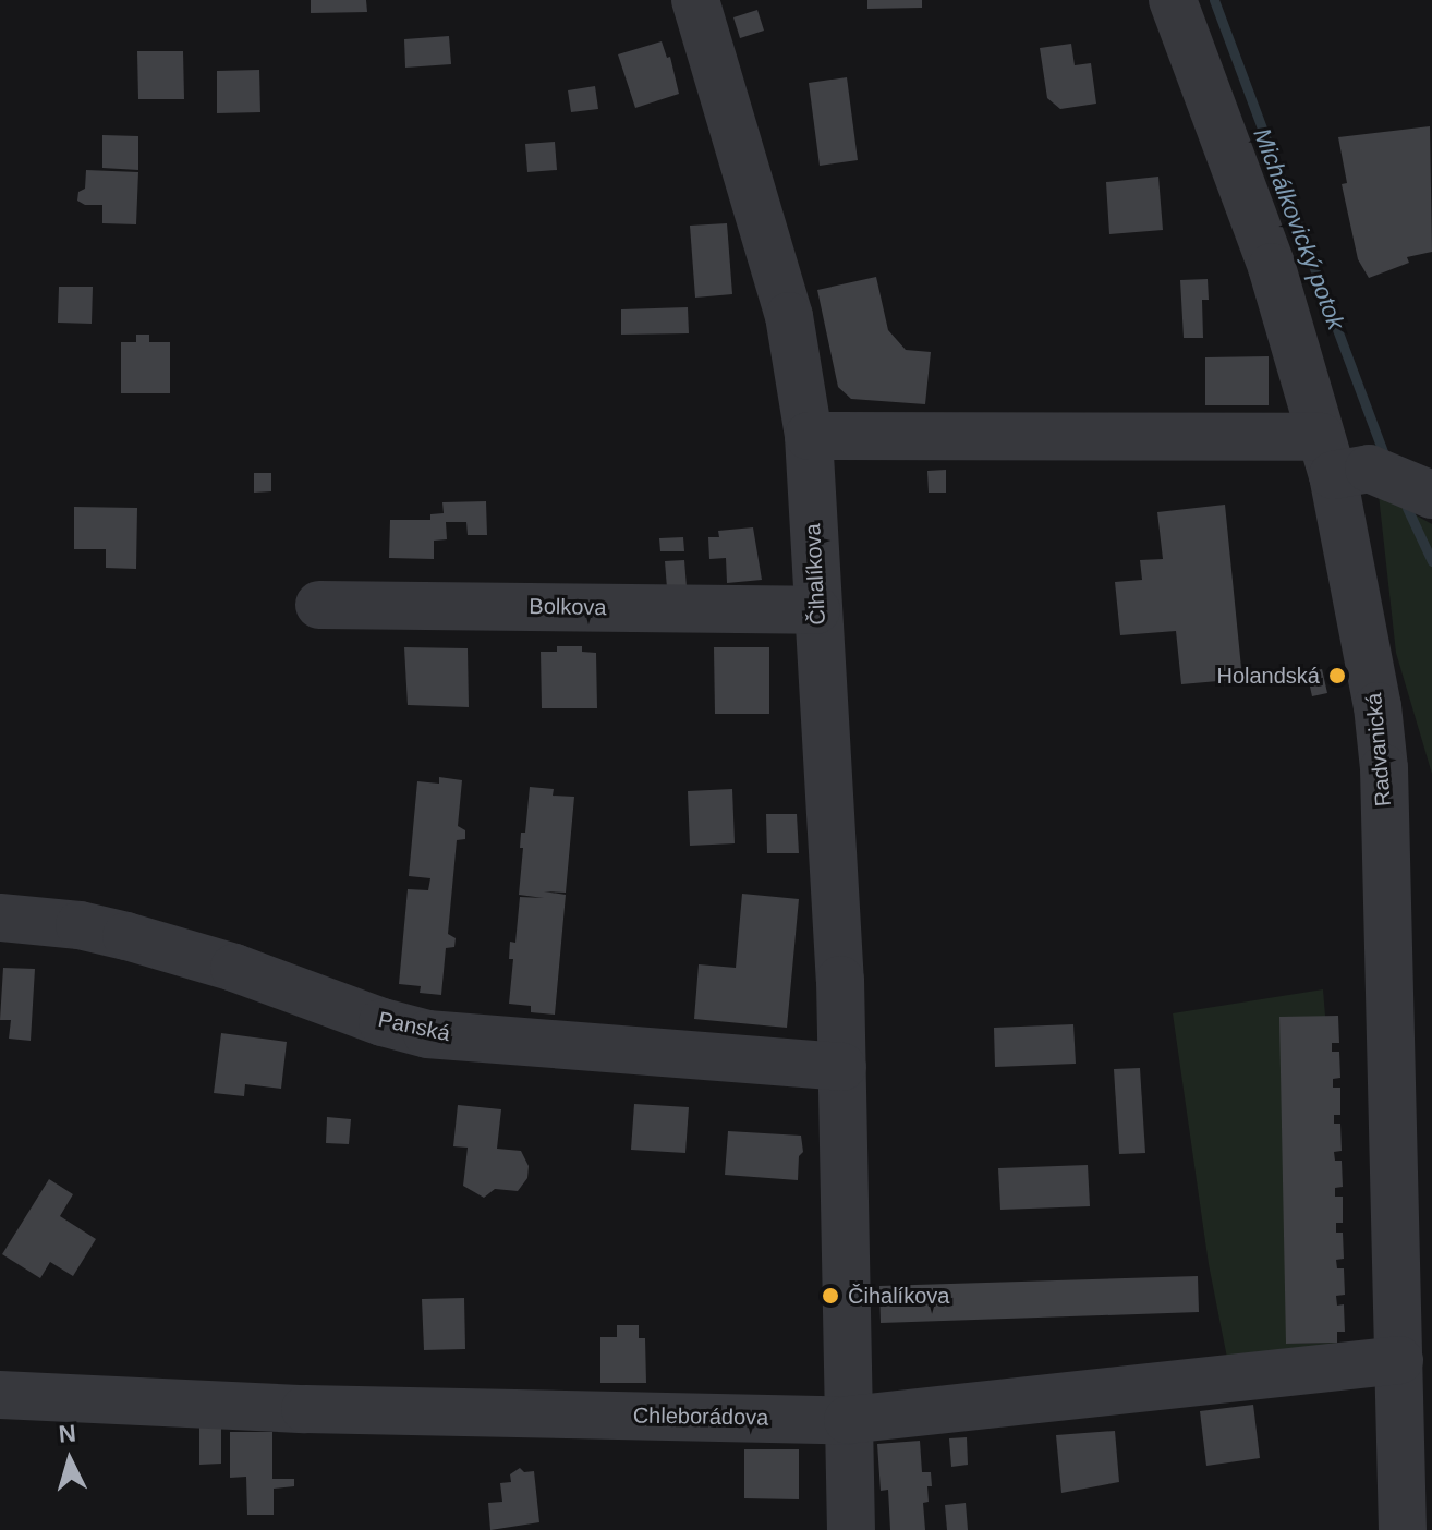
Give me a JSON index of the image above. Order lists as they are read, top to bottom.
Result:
{
  "streets": {
    "street": [
      "Čihalíkova",
      "Bolkova",
      "Radvanická",
      "Panská",
      "Chleborádova"
    ]
  },
  "crossings": [
    ["Čihalíkova", "Bolkova"],
    ["Čihalíkova", "Panská"],
    ["Čihalíkova", "Chleborádova"],
    ["Radvanická", "Chleborádova"]
  ],
  "water": ["Michálkovický potok"],
  "places": ["Holandská", "Čihalíkova"],
  "north": "top"
}
